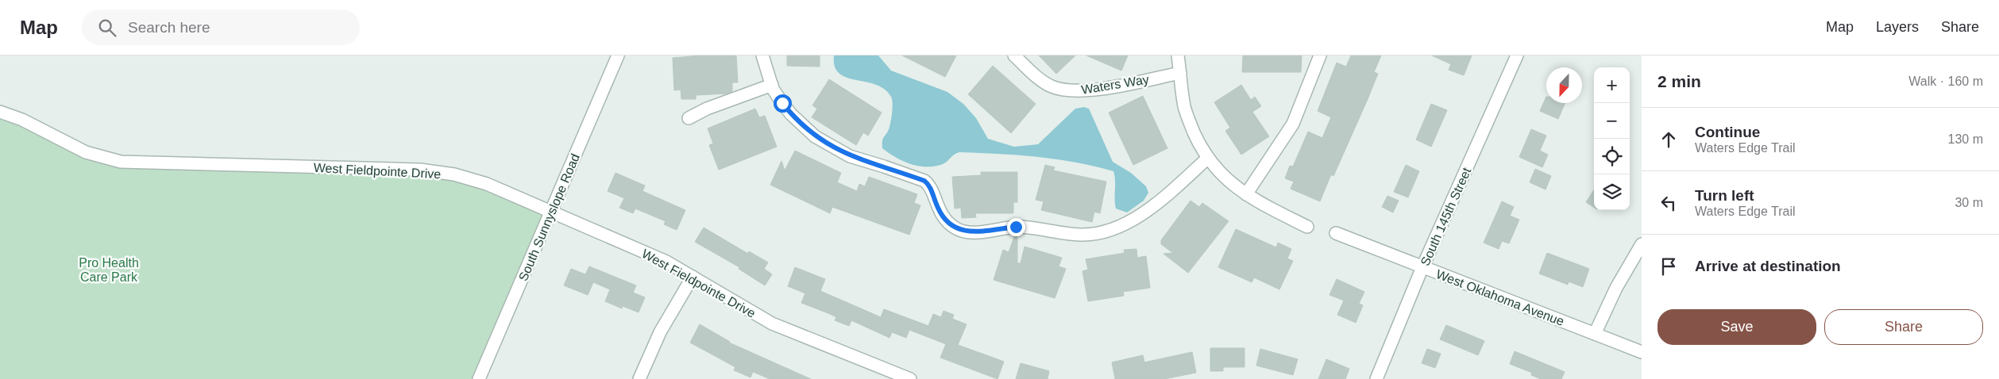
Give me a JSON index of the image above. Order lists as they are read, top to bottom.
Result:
{
  "streets": {
    "street": [
      "Waters Way",
      "West Fieldpointe Drive",
      "South 145th Street",
      "South Sunnyslope Road",
      "West Oklahoma Avenue"
    ]
  },
  "crossings": [
    ["West Fieldpointe Drive", "South Sunnyslope Road"],
    ["South 145th Street", "West Oklahoma Avenue"]
  ],
  "parks": ["Pro Health Care Park"],
  "north": "bottom",
  "page": {
    "header": "Map",
    "search": "Search here",
    "nav": ["Map", "Layers", "Share"],
    "heading": ["2 min", "Walk · 160 m"],
    "map_buttons": ["+", "−"],
    "list": [
      ["Continue", "Waters Edge Trail", "130 m"],
      ["Turn left", "Waters Edge Trail", "30 m"],
      "Arrive at destination"
    ],
    "buttons": ["Save", "Share"]
  }
}
